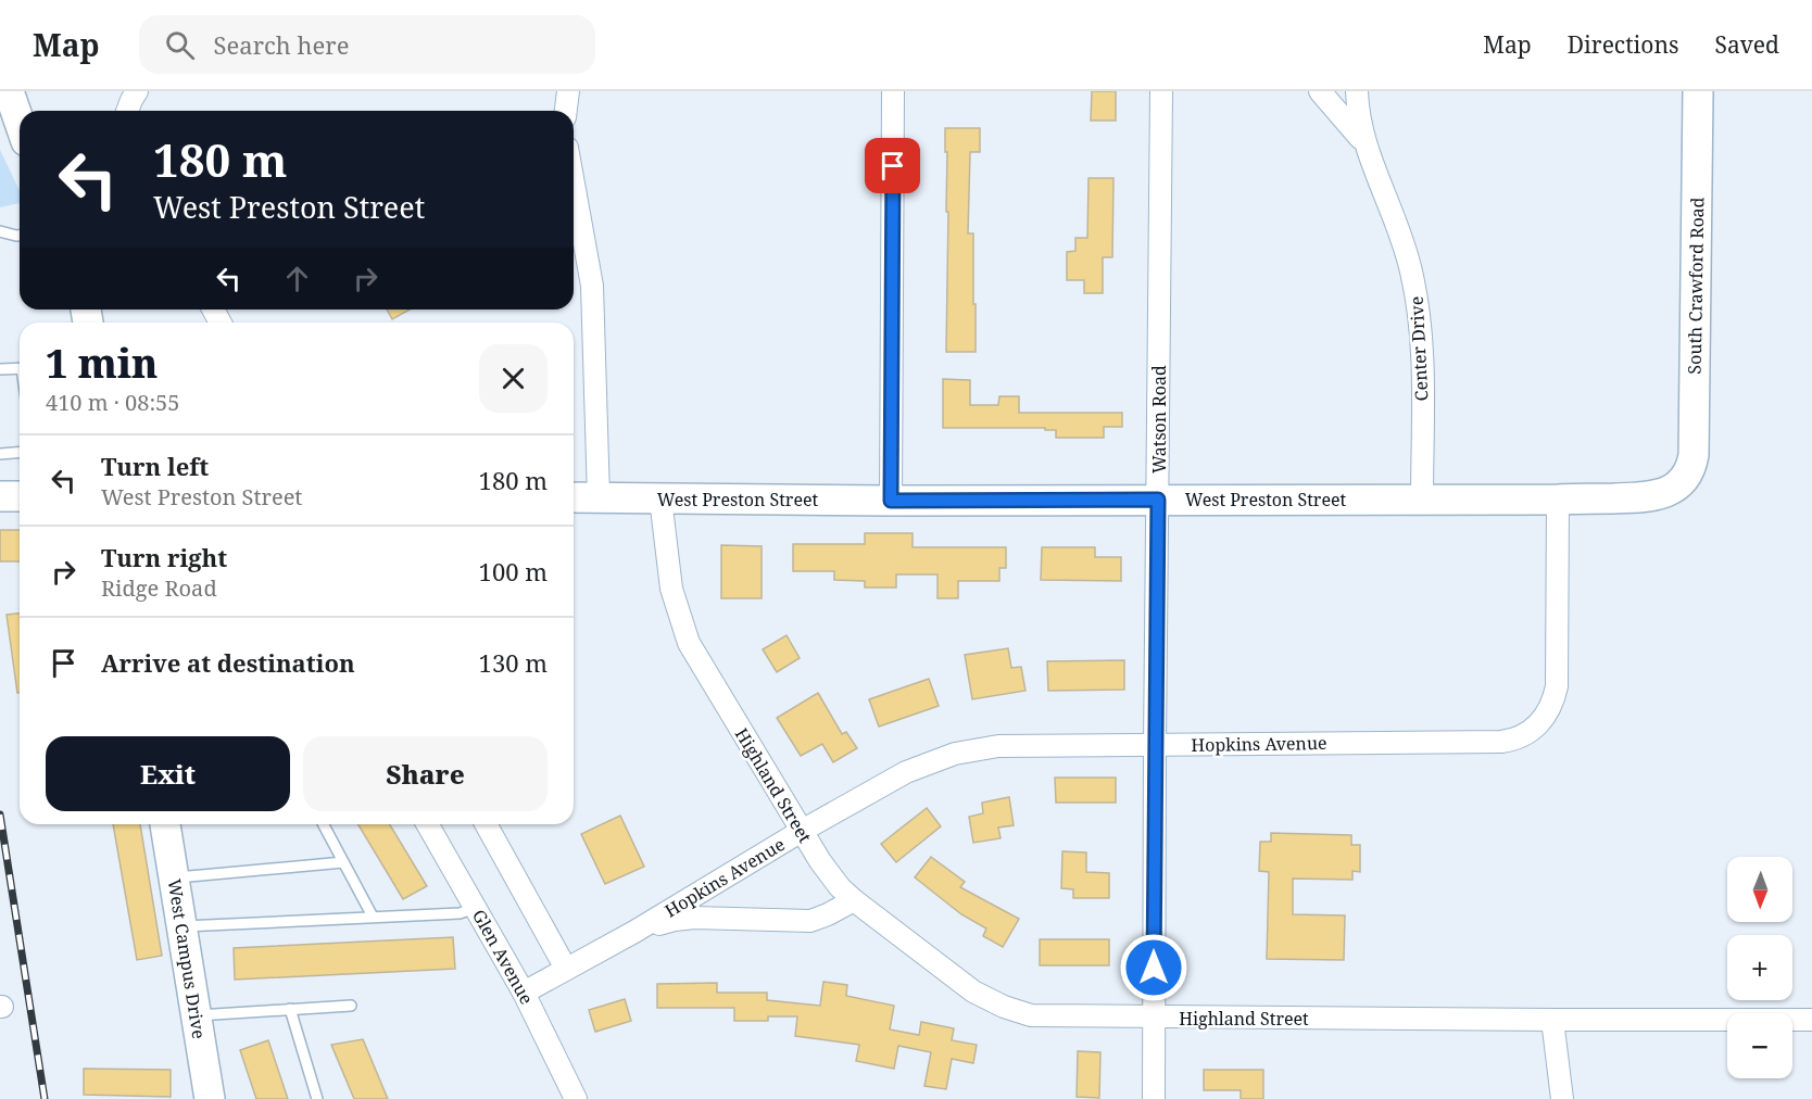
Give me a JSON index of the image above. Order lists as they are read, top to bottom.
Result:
{
  "streets": {
    "street": [
      "South Crawford Road",
      "Center Drive",
      "Watson Road",
      "West Preston Street",
      "Hopkins Avenue",
      "Highland Street",
      "Glen Avenue",
      "West Campus Drive"
    ]
  },
  "crossings": [
    ["South Crawford Road", "West Preston Street"],
    ["Center Drive", "West Preston Street"],
    ["Watson Road", "West Preston Street"],
    ["Watson Road", "Hopkins Avenue"],
    ["Watson Road", "Highland Street"],
    ["West Preston Street", "Hopkins Avenue"],
    ["West Preston Street", "Highland Street"],
    ["Hopkins Avenue", "Highland Street"],
    ["Hopkins Avenue", "Glen Avenue"]
  ],
  "north": "bottom",
  "page": {
    "header": "Map",
    "search": "Search here",
    "nav": ["Map", "Directions", "Saved"],
    "turn": ["180 m", "West Preston Street"],
    "heading": ["1 min", "410 m · 08:55"],
    "list": [
      {
        "name": "Turn left",
        "note": "West Preston Street",
        "value": "180 m"
      },
      {
        "name": "Turn right",
        "note": "Ridge Road",
        "value": "100 m"
      },
      {
        "name": "Arrive at destination",
        "value": "130 m"
      }
    ],
    "buttons": ["Exit", "Share"],
    "map_buttons": ["+", "−"]
  }
}
